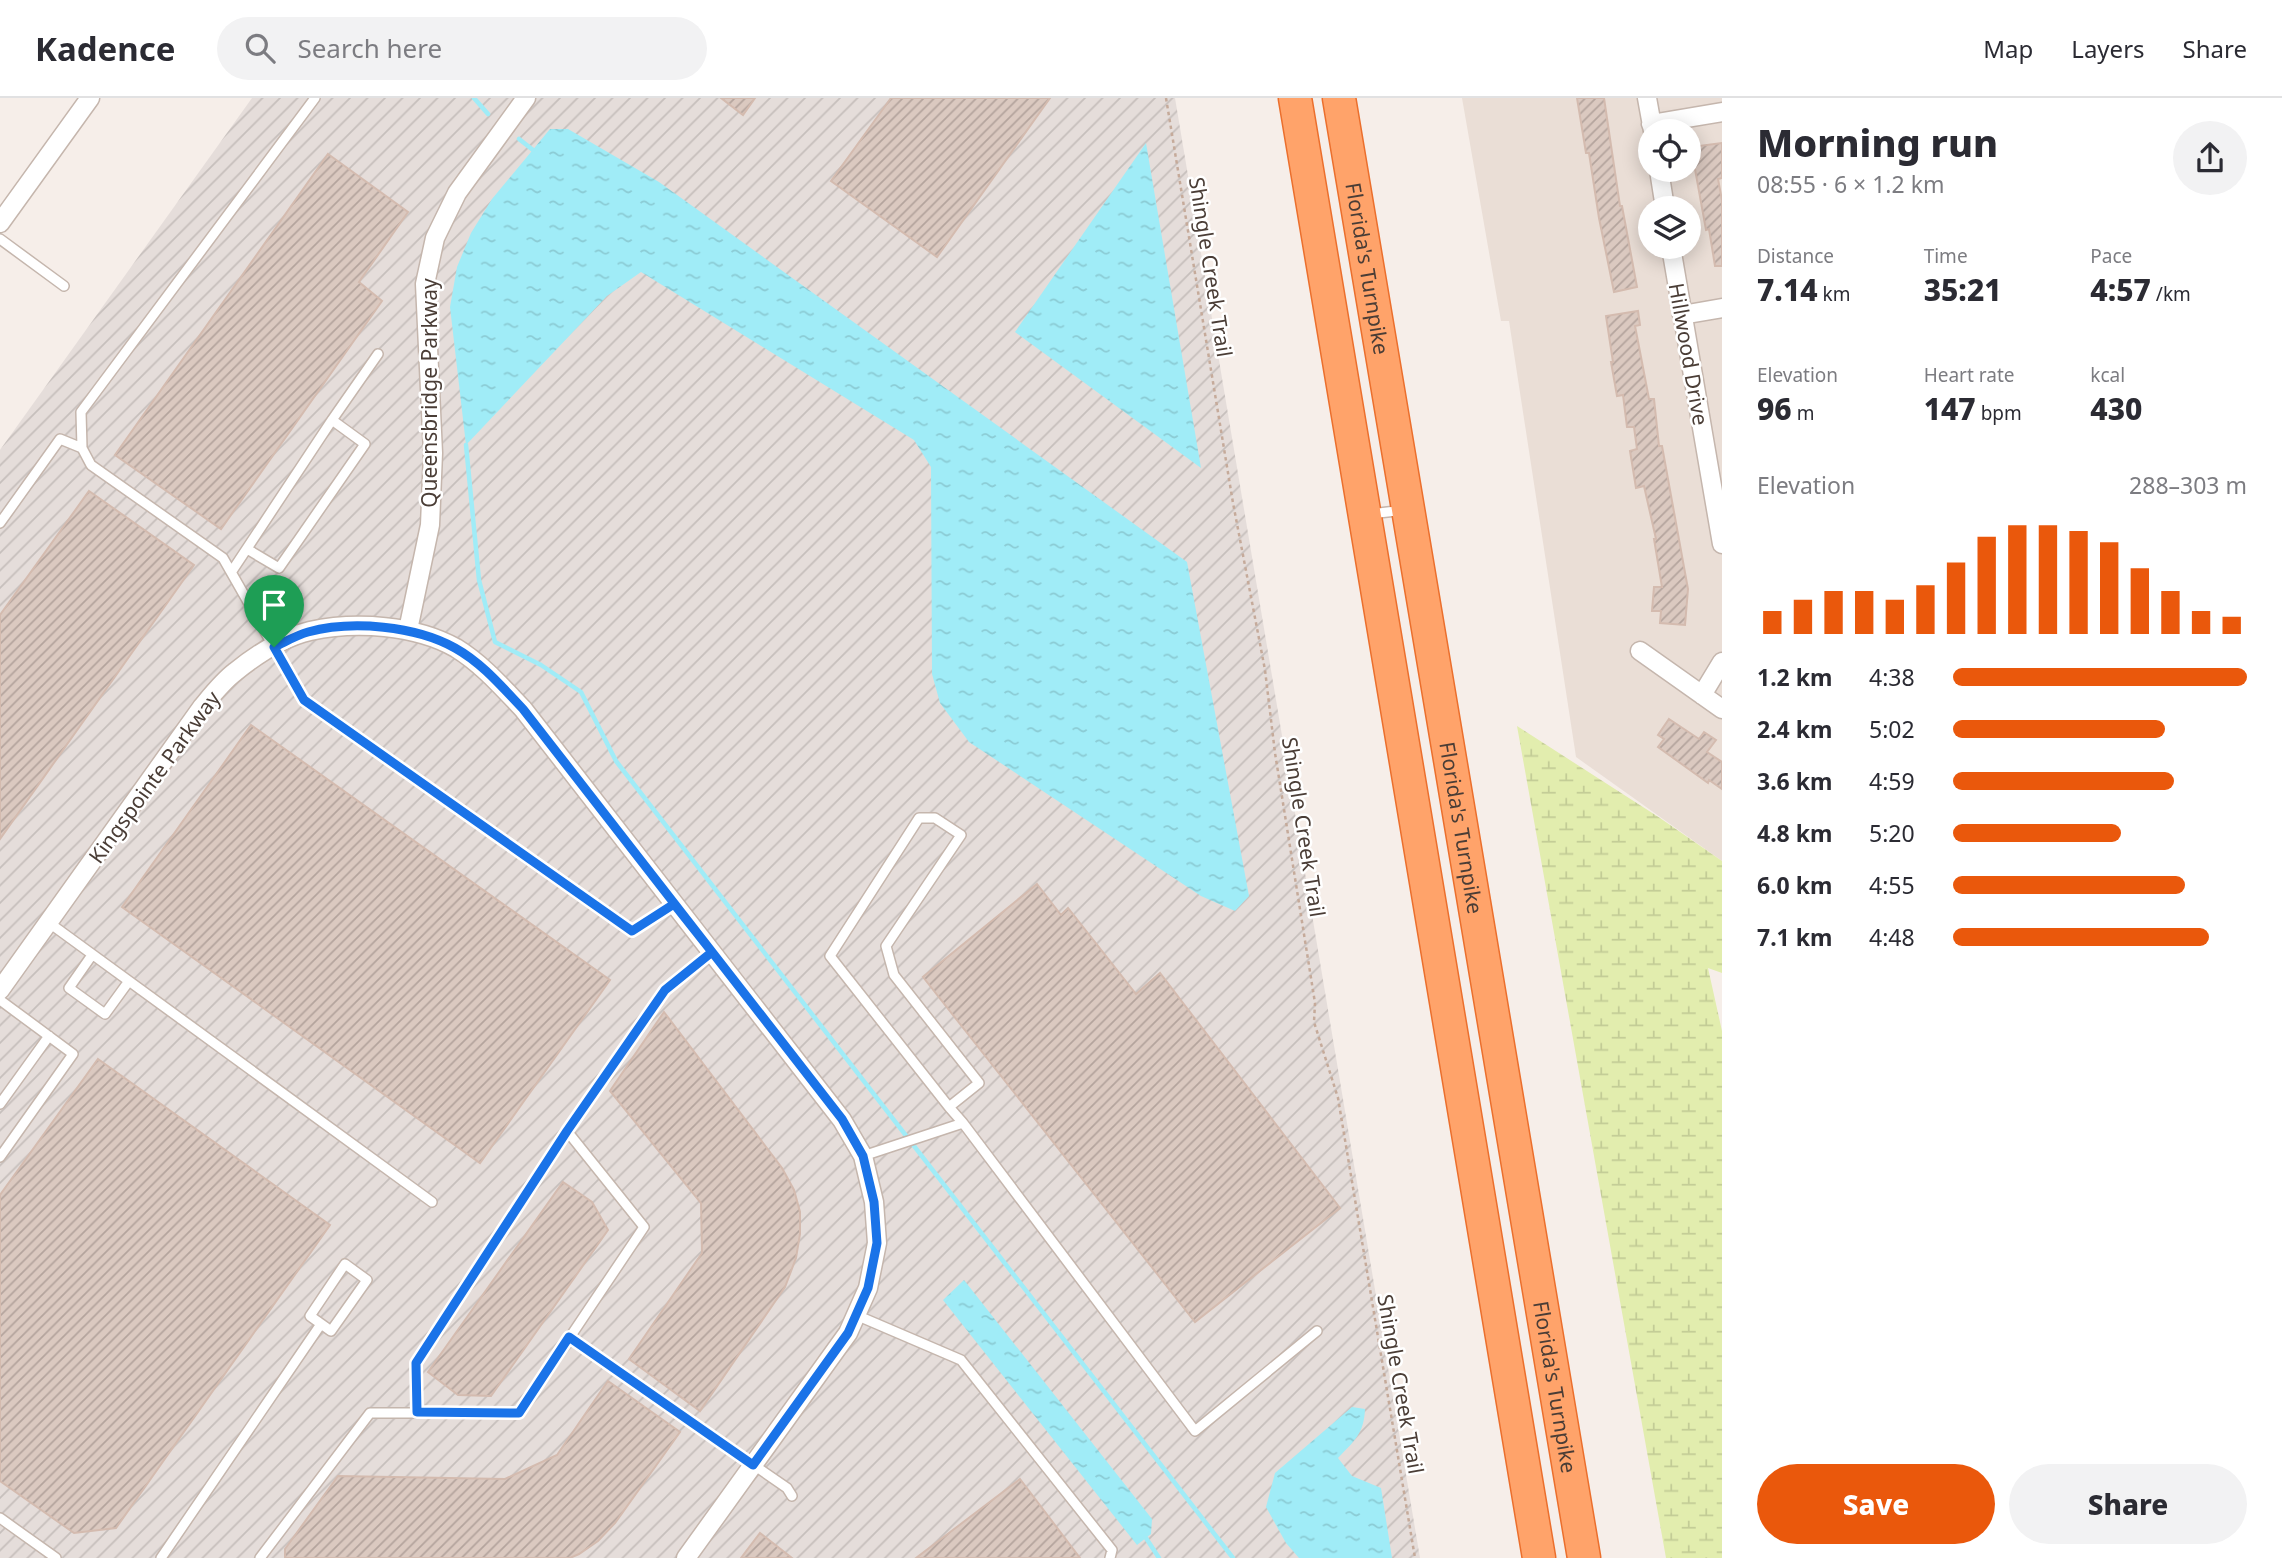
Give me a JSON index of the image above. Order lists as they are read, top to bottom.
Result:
{
  "streets": {
    "highway": ["Florida's Turnpike"],
    "street": ["Hillwood Drive", "Queensbridge Parkway", "Kingspointe Parkway"],
    "path": ["Shingle Creek Trail"]
  },
  "crossings": [
    ["Queensbridge Parkway", "Kingspointe Parkway"]
  ],
  "page": {
    "header": "Kadence",
    "search": "Search here",
    "nav": ["Map", "Layers", "Share"],
    "heading": ["Morning run", "08:55 · 6 × 1.2 km"],
    "stats": [
      ["Distance", "7.14 km"],
      ["Time", "35:21"],
      ["Pace", "4:57 /km"],
      ["Elevation", "96 m"],
      ["Heart rate", "147 bpm"],
      ["kcal", "430"]
    ],
    "chart": ["Elevation", "288–303 m"],
    "list": [
      {
        "name": "1.2 km",
        "note": "4:38"
      },
      {
        "name": "2.4 km",
        "note": "5:02"
      },
      {
        "name": "3.6 km",
        "note": "4:59"
      },
      {
        "name": "4.8 km",
        "note": "5:20"
      },
      {
        "name": "6.0 km",
        "note": "4:55"
      },
      {
        "name": "7.1 km",
        "note": "4:48"
      }
    ],
    "buttons": ["Save", "Share"]
  }
}
